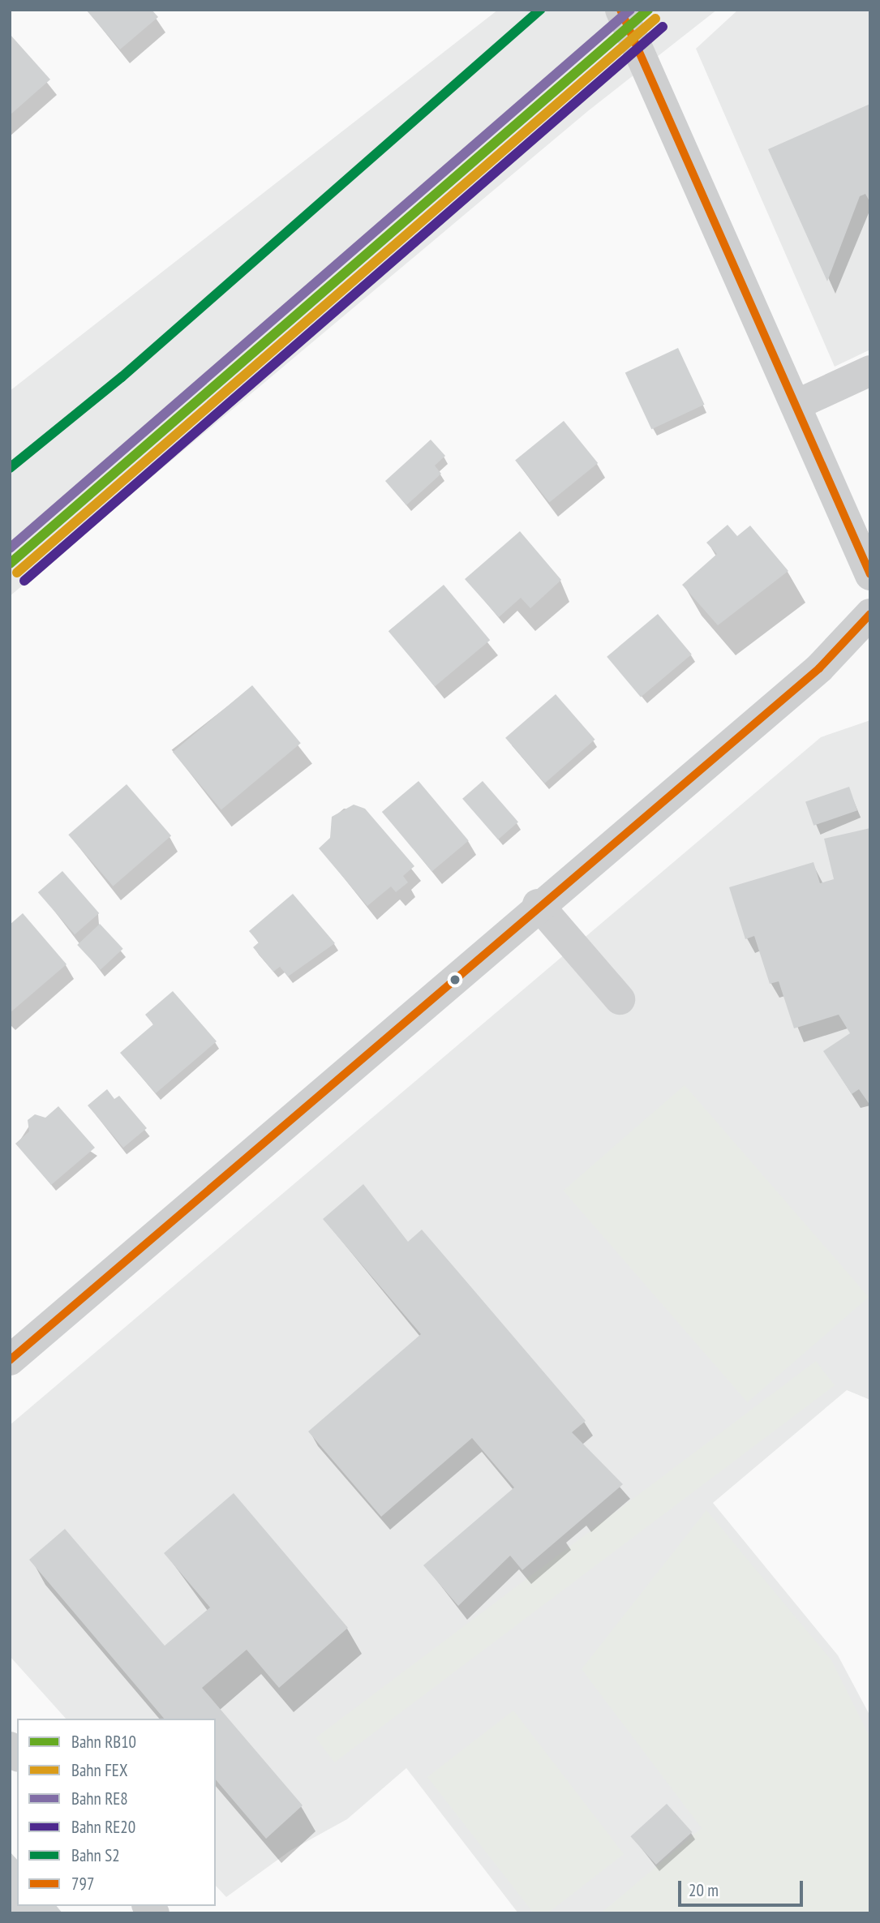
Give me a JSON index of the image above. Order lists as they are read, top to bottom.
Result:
{
  "lines": [
    "rail line RB10",
    "rail line RE8",
    "rail line S2",
    "transit line 797",
    "rail line FEX",
    "rail line RE20"
  ],
  "legend": [
    "Bahn RB10",
    "Bahn FEX",
    "Bahn RE8",
    "Bahn RE20",
    "Bahn S2",
    "797"
  ],
  "scale_bar": "20 m"
}
